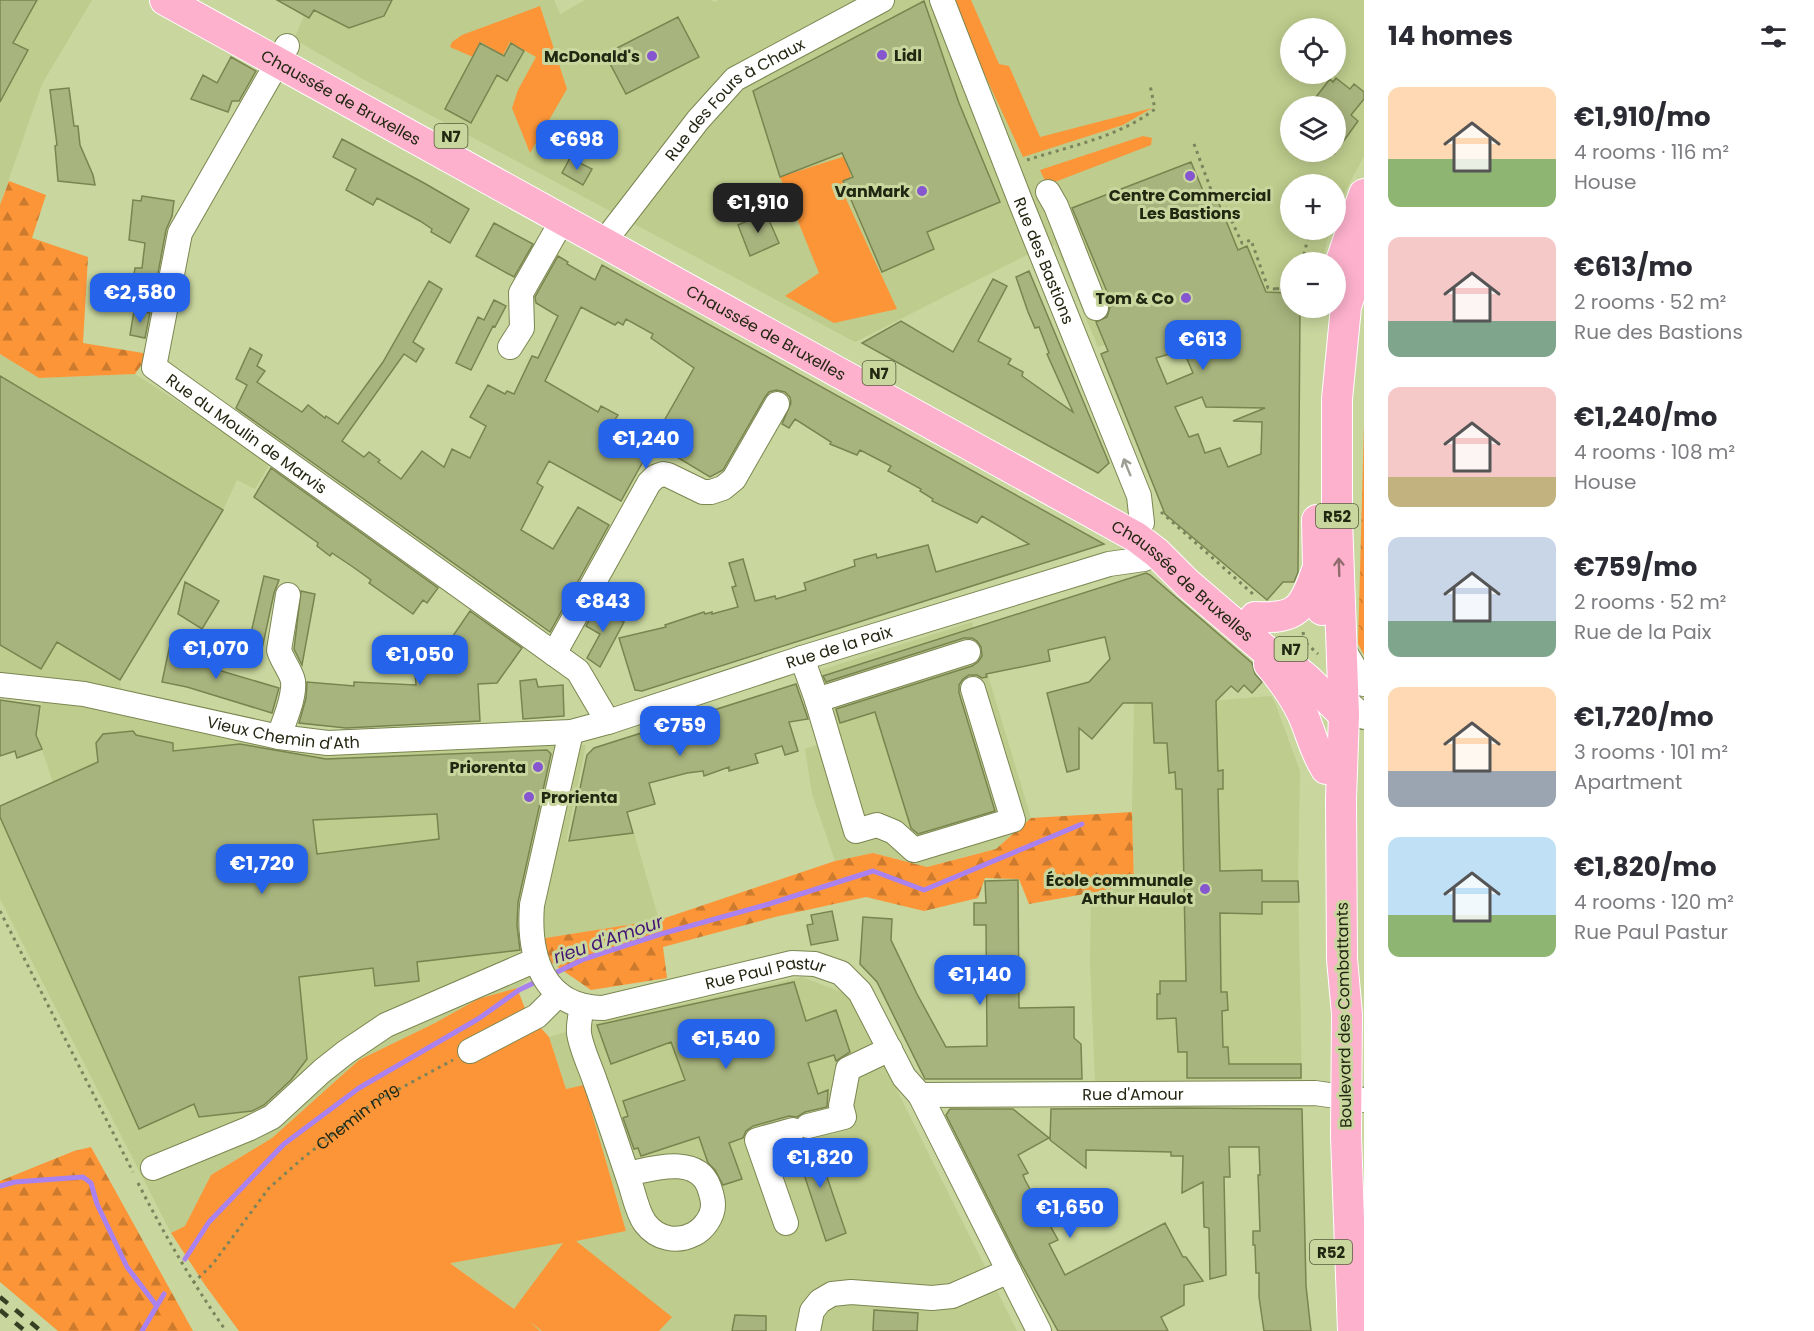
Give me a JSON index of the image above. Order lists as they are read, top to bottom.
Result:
{
  "streets": {
    "main road": [
      "Chaussée de Bruxelles",
      "N7",
      "R52",
      "Boulevard des Combattants"
    ],
    "street": [
      "Rue des Fours à Chaux",
      "Rue des Bastions",
      "Rue du Moulin de Marvis",
      "Rue de la Paix",
      "Vieux Chemin d'Ath",
      "Rue Paul Pastur",
      "Rue d'Amour"
    ],
    "path": ["Chemin n°19"]
  },
  "crossings": [
    ["Chaussée de Bruxelles", "Rue des Fours à Chaux"],
    ["Chaussée de Bruxelles", "Rue des Bastions"],
    ["Chaussée de Bruxelles", "Rue du Moulin de Marvis"],
    ["Chaussée de Bruxelles", "R52"],
    ["Chaussée de Bruxelles", "Rue de la Paix"],
    ["Chaussée de Bruxelles", "Boulevard des Combattants"],
    ["Rue du Moulin de Marvis", "Rue de la Paix"],
    ["R52", "Boulevard des Combattants"],
    ["Rue de la Paix", "Vieux Chemin d'Ath"],
    ["Rue Paul Pastur", "Rue d'Amour"],
    ["Boulevard des Combattants", "Rue d'Amour"]
  ],
  "one_way": ["Rue des Bastions"],
  "water": ["rieu d'Amour"],
  "places": [
    "Lidl",
    "McDonald's",
    "Centre Commercial Les Bastions",
    "VanMark",
    "Tom & Co",
    "Priorenta",
    "Prorienta",
    "École communale Arthur Haulot"
  ],
  "page": {
    "heading": "14 homes",
    "map_buttons": ["+", "−"],
    "list": [
      {
        "name": "€1,910/mo",
        "note": "4 rooms · 116 m² · House"
      },
      {
        "name": "€613/mo",
        "note": "2 rooms · 52 m² · Rue des Bastions"
      },
      {
        "name": "€1,240/mo",
        "note": "4 rooms · 108 m² · House"
      },
      {
        "name": "€759/mo",
        "note": "2 rooms · 52 m² · Rue de la Paix"
      },
      {
        "name": "€1,720/mo",
        "note": "3 rooms · 101 m² · Apartment"
      },
      {
        "name": "€1,820/mo",
        "note": "4 rooms · 120 m² · Rue Paul Pastur"
      }
    ],
    "price": [
      "€698",
      "€1,910",
      "€2,580",
      "€613",
      "€1,240",
      "€843",
      "€1,070",
      "€1,050",
      "€759",
      "€1,720",
      "€1,140",
      "€1,540",
      "€1,820",
      "€1,650"
    ]
  }
}
